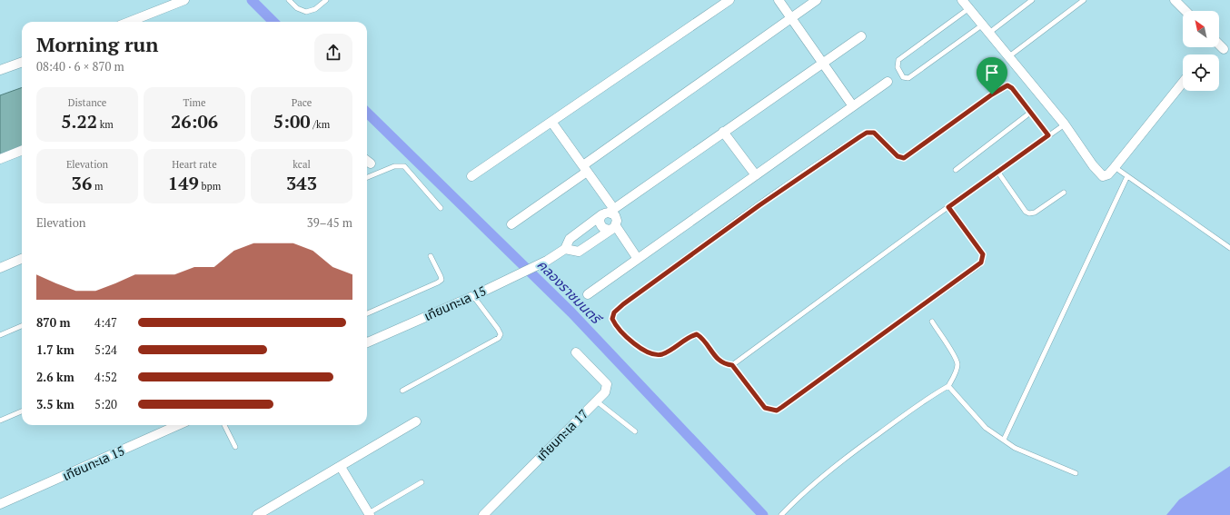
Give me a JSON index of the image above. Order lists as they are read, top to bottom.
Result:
{
  "streets": {
    "street": ["เทียนทะเล 15", "เทียนทะเล 17"]
  },
  "water": ["คลองราชมนตรี"],
  "north": "top left",
  "page": {
    "heading": ["Morning run", "08:40 · 6 × 870 m"],
    "stats": [
      ["Distance", "5.22 km"],
      ["Time", "26:06"],
      ["Pace", "5:00 /km"],
      ["Elevation", "36 m"],
      ["Heart rate", "149 bpm"],
      ["kcal", "343"]
    ],
    "chart": ["Elevation", "39–45 m"],
    "list": [
      {
        "name": "870 m",
        "note": "4:47"
      },
      {
        "name": "1.7 km",
        "note": "5:24"
      },
      {
        "name": "2.6 km",
        "note": "4:52"
      },
      {
        "name": "3.5 km",
        "note": "5:20"
      }
    ]
  }
}
